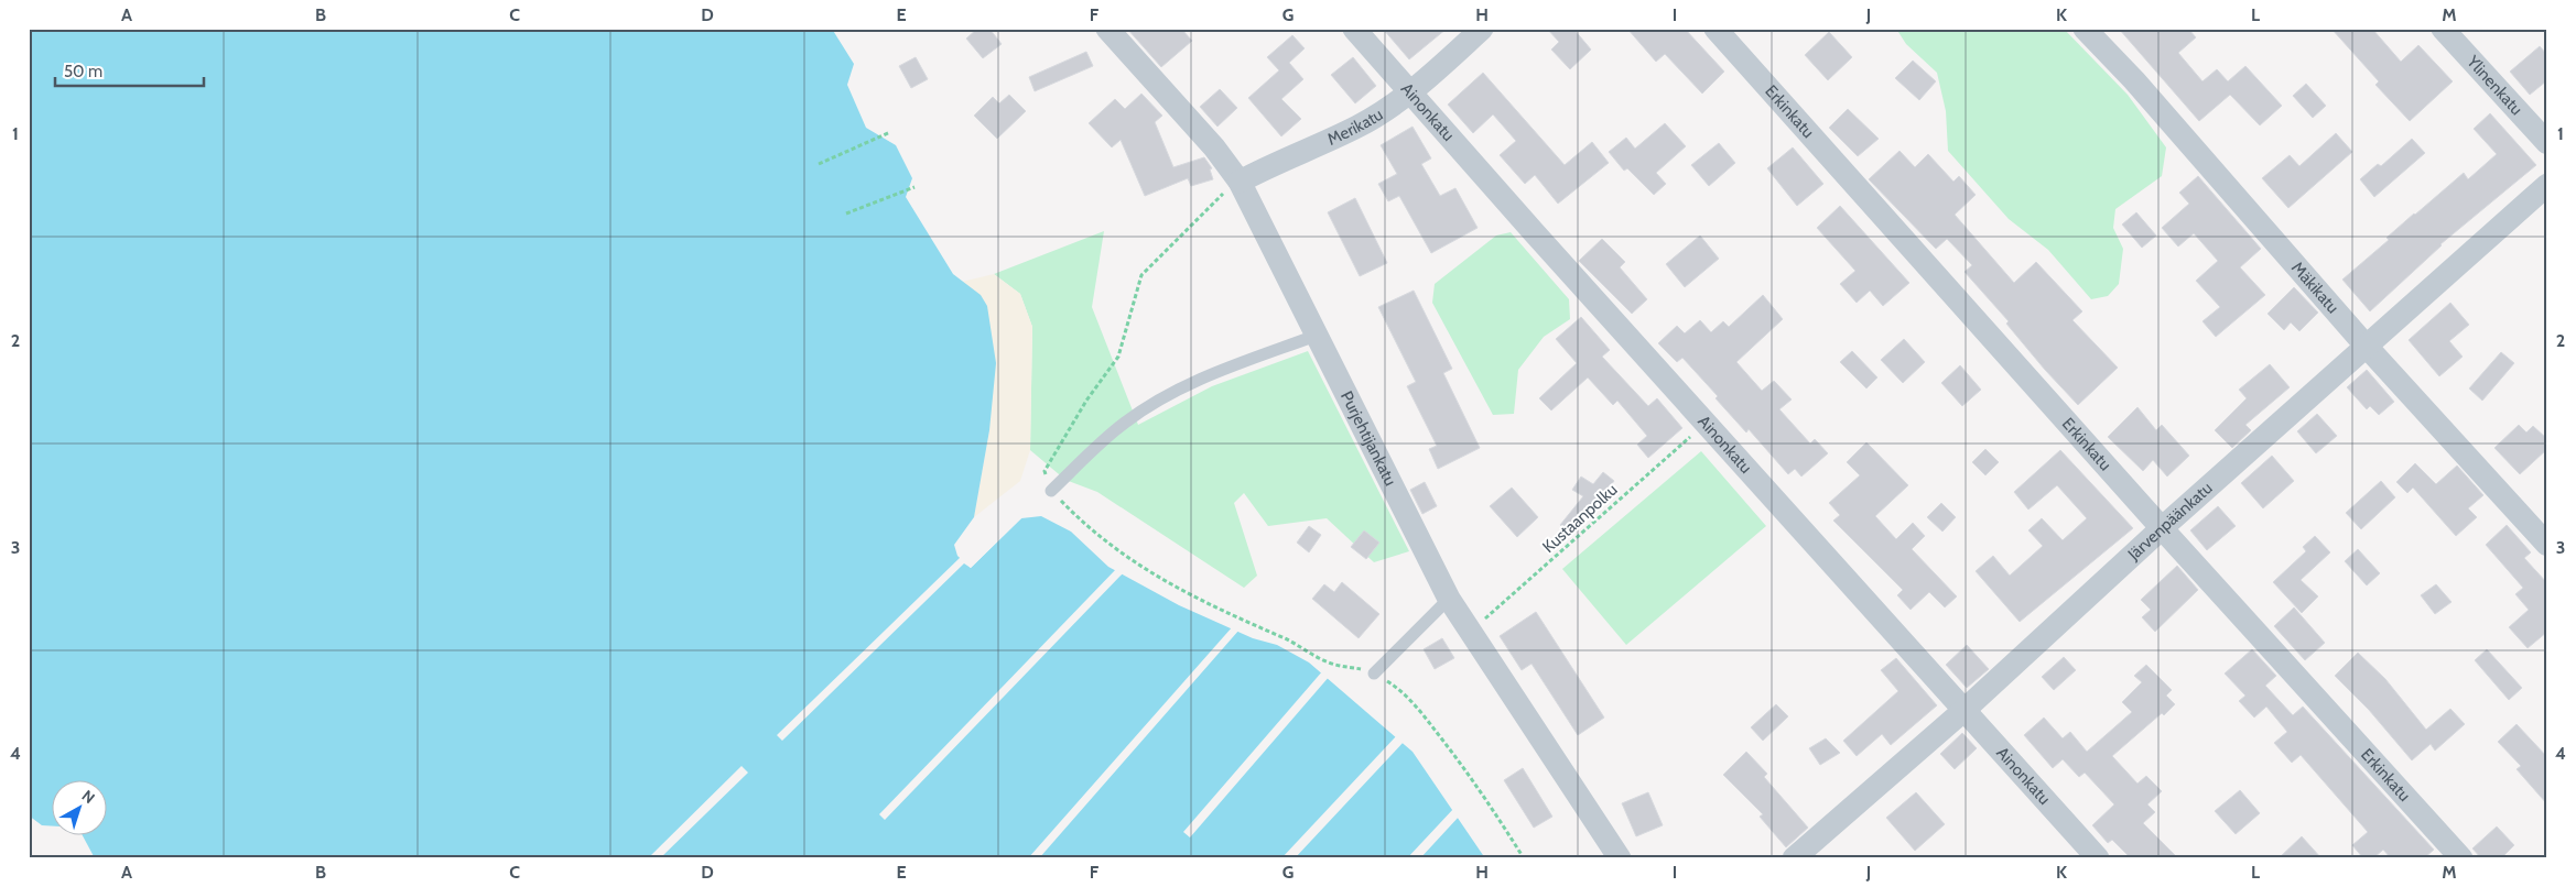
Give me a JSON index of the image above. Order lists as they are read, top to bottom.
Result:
{
  "streets": {
    "street": [
      "Ylinenkatu",
      "Ainonkatu",
      "Erkinkatu",
      "Merikatu",
      "Mäkikatu",
      "Purjehtijankatu",
      "Järvenpäänkatu"
    ],
    "path": ["Kustaanpolku"]
  },
  "crossings": [
    ["Ainonkatu", "Merikatu"],
    ["Ainonkatu", "Kustaanpolku"],
    ["Ainonkatu", "Järvenpäänkatu"],
    ["Erkinkatu", "Järvenpäänkatu"],
    ["Merikatu", "Purjehtijankatu"],
    ["Mäkikatu", "Järvenpäänkatu"],
    ["Purjehtijankatu", "Kustaanpolku"]
  ],
  "scale_bar": "50 m",
  "north": "top right",
  "grid": {
    "columns": [
      "A",
      "B",
      "C",
      "D",
      "E",
      "F",
      "G",
      "H",
      "I",
      "J",
      "K",
      "L",
      "M"
    ],
    "rows": [
      "1",
      "2",
      "3",
      "4"
    ]
  }
}
